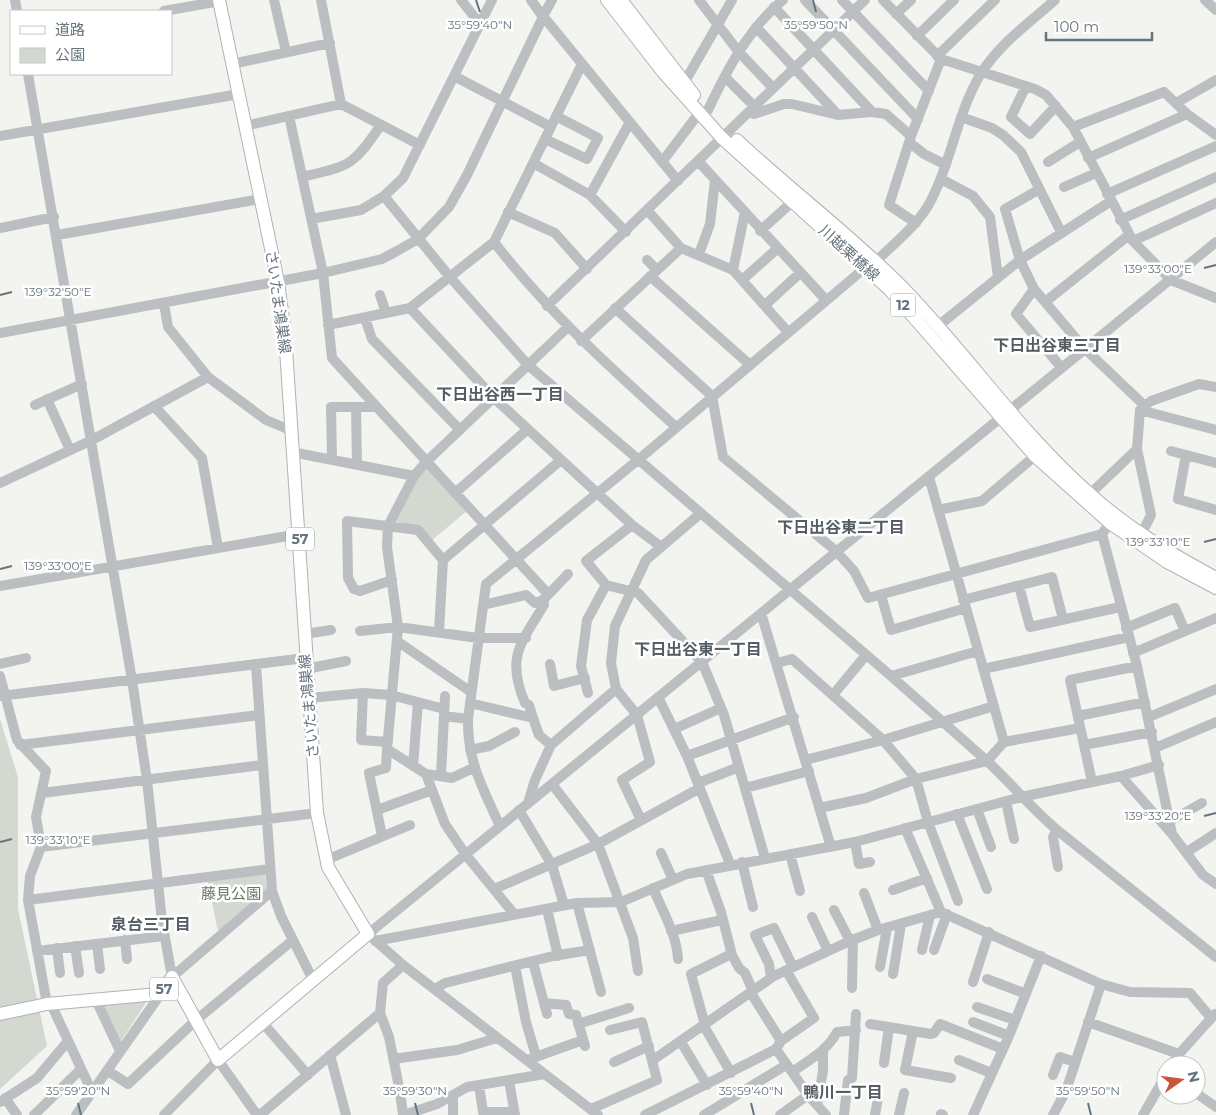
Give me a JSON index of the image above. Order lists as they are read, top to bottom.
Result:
{
  "streets": {
    "main road": [
      "川越栗橋線",
      "さいたま鴻巣線",
      "12",
      "57"
    ]
  },
  "districts": [
    "下日出谷東三丁目",
    "下日出谷西一丁目",
    "下日出谷東二丁目",
    "下日出谷東一丁目",
    "泉台三丁目",
    "鴨川一丁目"
  ],
  "parks": ["藤見公園"],
  "legend": ["道路", "公園"],
  "scale_bar": "100 m",
  "north": "right",
  "coordinates": [
    "35°59'40\"N",
    "35°59'50\"N",
    "139°33'00\"E",
    "139°32'50\"E",
    "139°33'10\"E",
    "139°33'20\"E",
    "35°59'20\"N",
    "35°59'30\"N"
  ]
}
